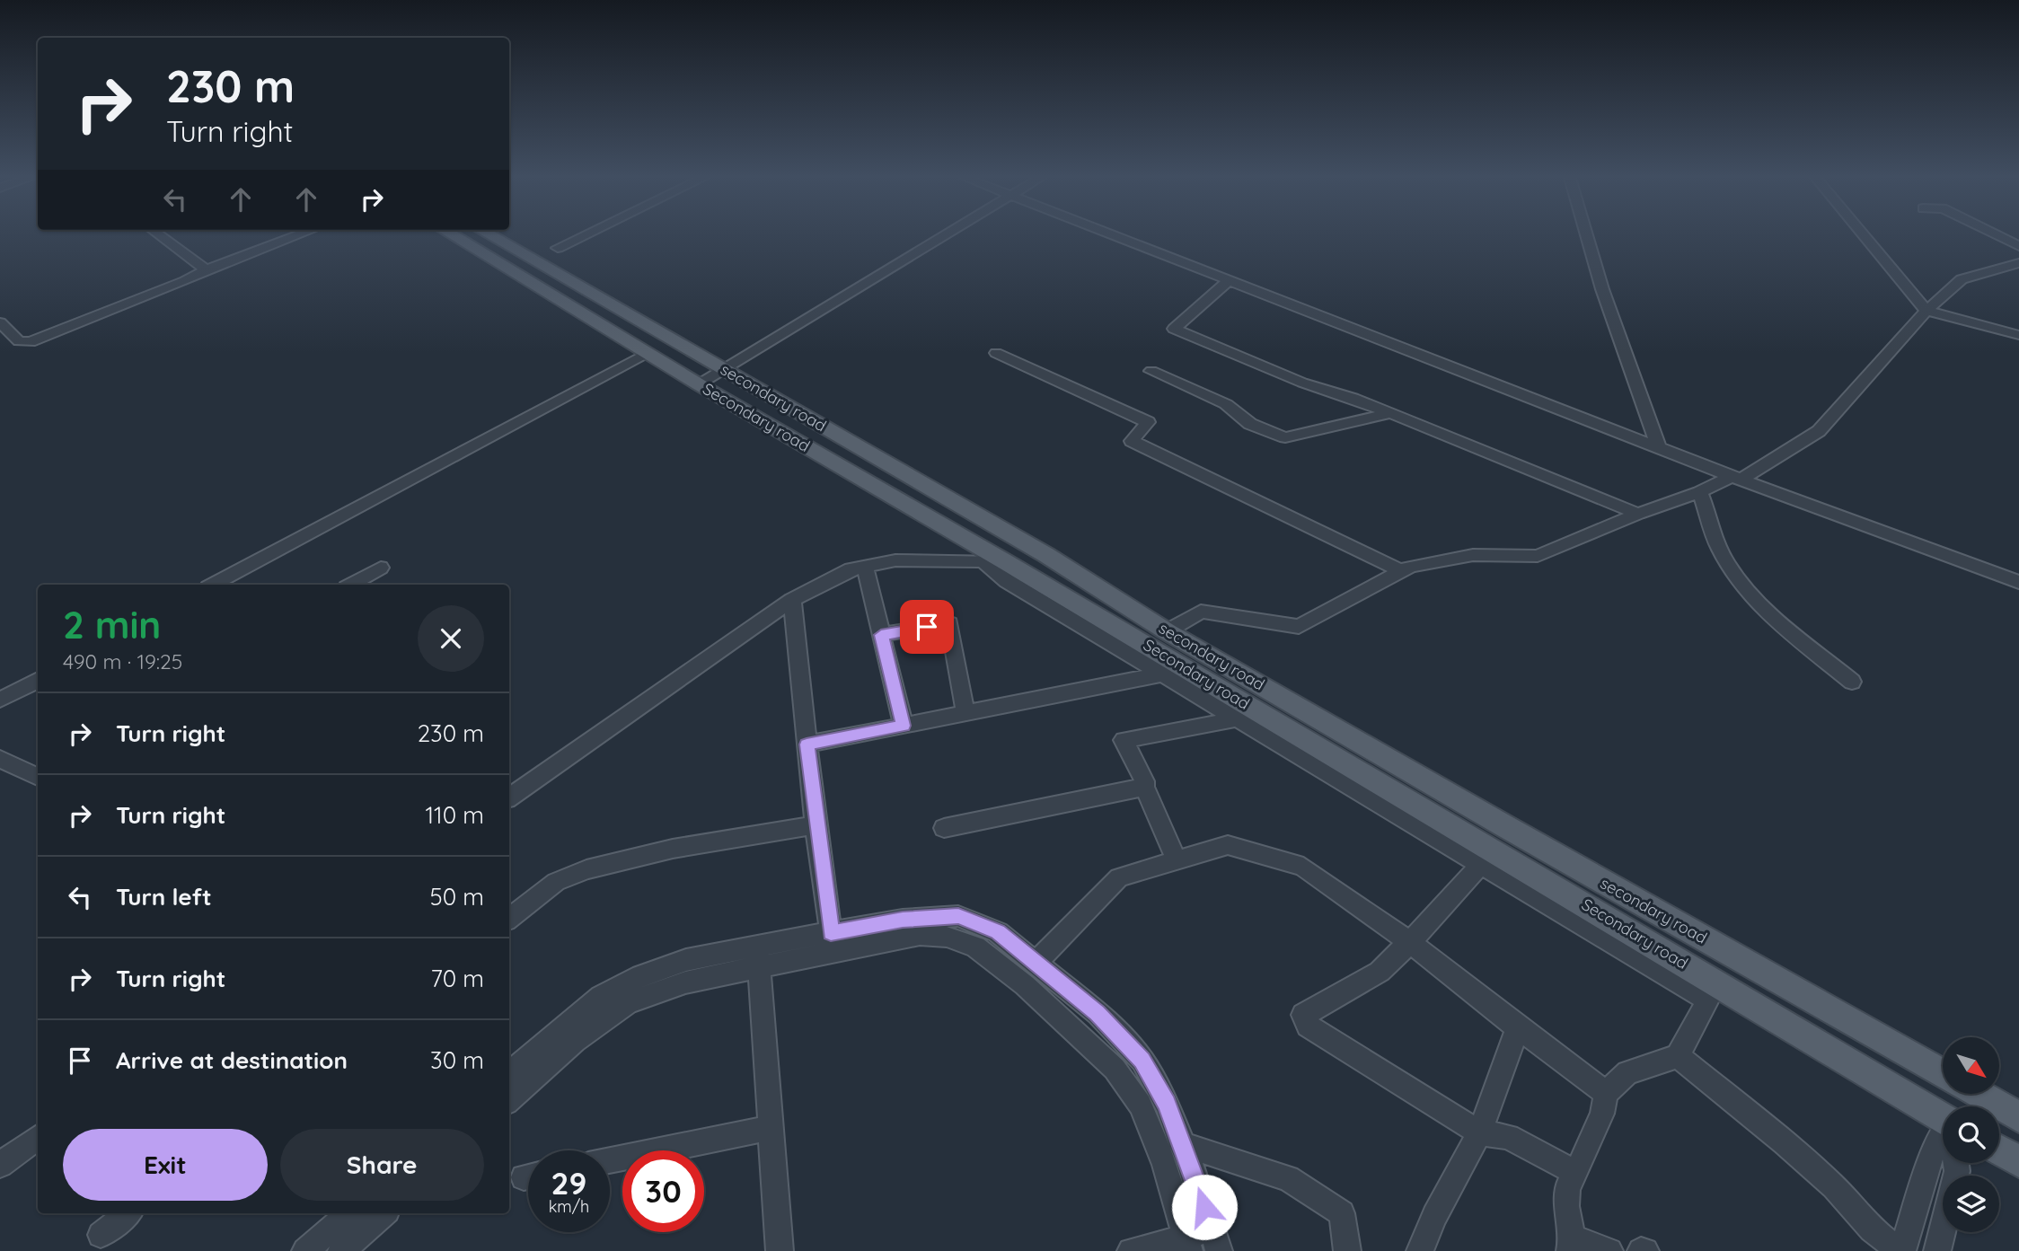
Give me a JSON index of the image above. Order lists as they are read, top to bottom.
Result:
{
  "streets": {
    "main road": ["secondary road", "Secondary road"]
  },
  "north": "bottom right",
  "page": {
    "turn": ["230 m", "Turn right"],
    "heading": ["2 min", "490 m · 19:25"],
    "list": [
      {
        "name": "Turn right",
        "value": "230 m"
      },
      {
        "name": "Turn right",
        "value": "110 m"
      },
      {
        "name": "Turn left",
        "value": "50 m"
      },
      {
        "name": "Turn right",
        "value": "70 m"
      },
      {
        "name": "Arrive at destination",
        "value": "30 m"
      }
    ],
    "buttons": ["Exit", "Share"],
    "speed": "29 km/h",
    "limit": "30"
  }
}
